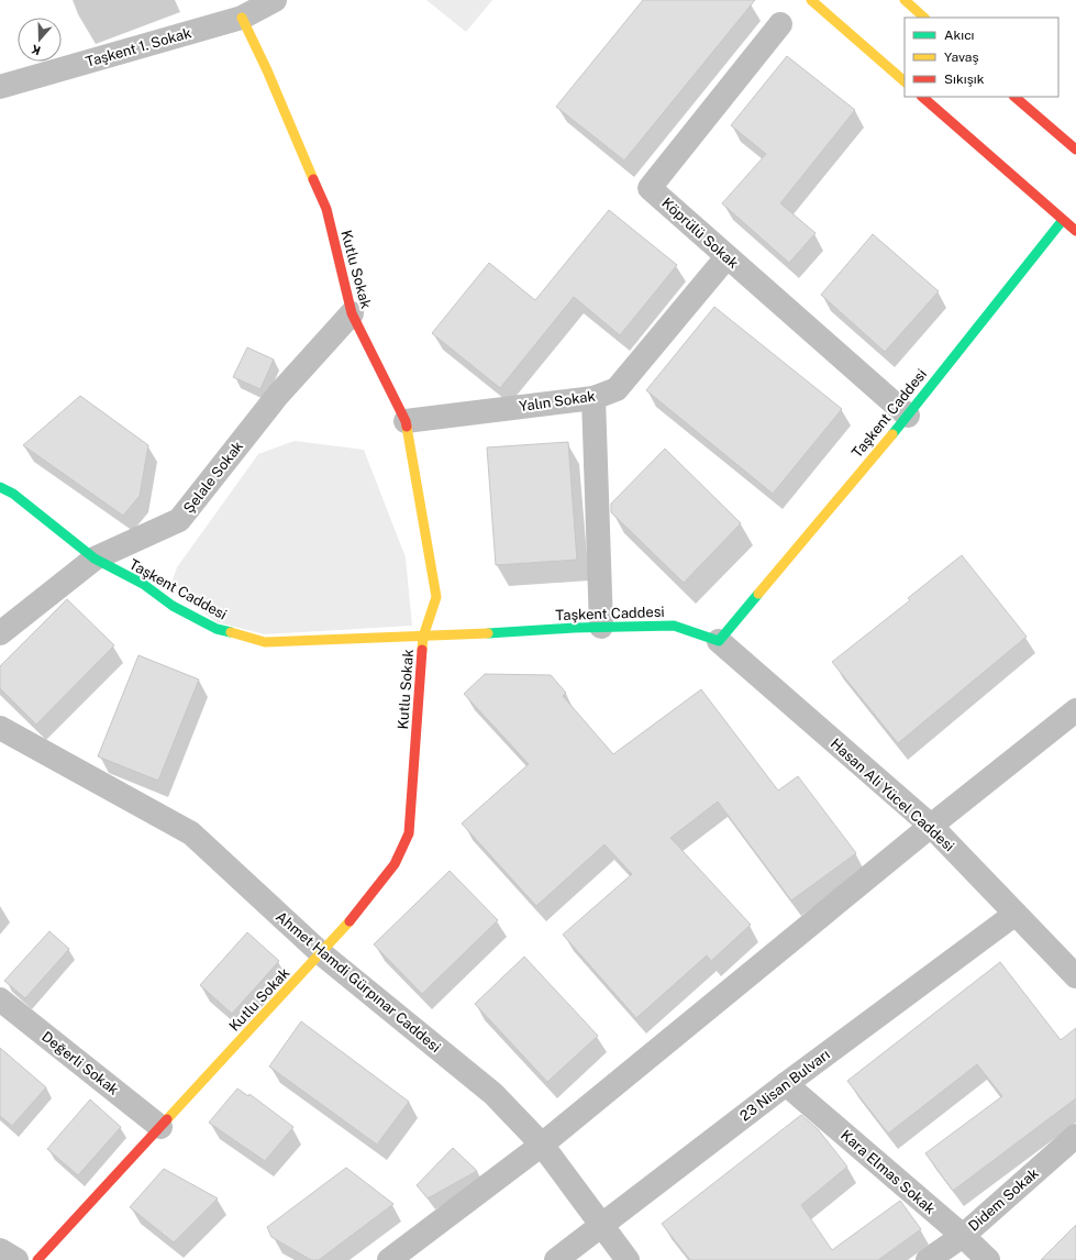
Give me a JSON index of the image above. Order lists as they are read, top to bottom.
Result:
{
  "streets": {
    "street": [
      "Taşkent 1. Sokak",
      "Köprülü Sokak",
      "Kutlu Sokak",
      "Yalın Sokak",
      "Taşkent Caddesi",
      "Şelale Sokak",
      "Hasan Ali Yücel Caddesi",
      "Ahmet Hamdi Gürpınar Caddesi",
      "Değerli Sokak",
      "23 Nisan Bulvarı",
      "Kara Elmas Sokak",
      "Didem Sokak"
    ]
  },
  "crossings": [
    ["Taşkent 1. Sokak", "Kutlu Sokak"],
    ["Köprülü Sokak", "Yalın Sokak"],
    ["Köprülü Sokak", "Taşkent Caddesi"],
    ["Kutlu Sokak", "Yalın Sokak"],
    ["Kutlu Sokak", "Taşkent Caddesi"],
    ["Kutlu Sokak", "Şelale Sokak"],
    ["Kutlu Sokak", "Ahmet Hamdi Gürpınar Caddesi"],
    ["Kutlu Sokak", "Değerli Sokak"],
    ["Taşkent Caddesi", "Şelale Sokak"],
    ["Taşkent Caddesi", "Hasan Ali Yücel Caddesi"],
    ["Hasan Ali Yücel Caddesi", "23 Nisan Bulvarı"],
    ["Ahmet Hamdi Gürpınar Caddesi", "23 Nisan Bulvarı"],
    ["23 Nisan Bulvarı", "Kara Elmas Sokak"],
    ["Kara Elmas Sokak", "Didem Sokak"]
  ],
  "legend": ["Akıcı", "Yavaş", "Sıkışık"],
  "north": "bottom"
}
